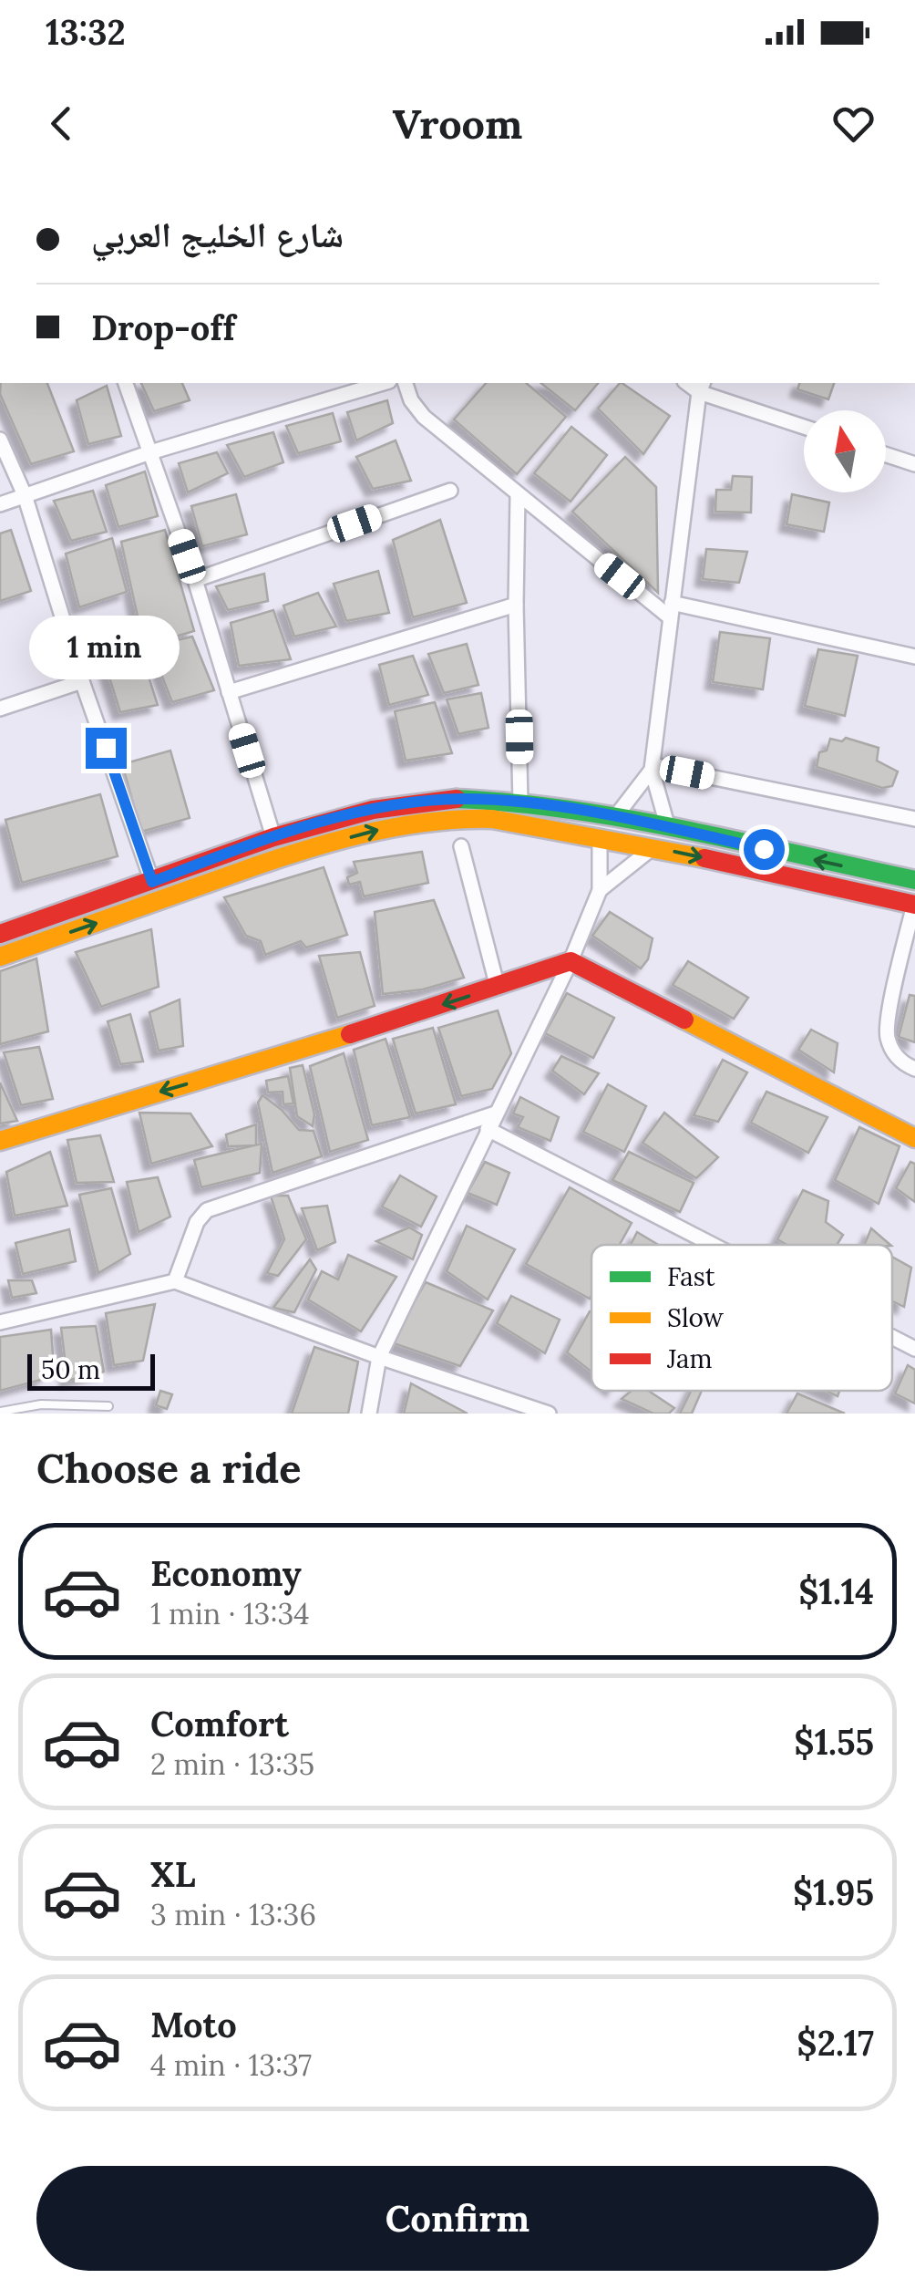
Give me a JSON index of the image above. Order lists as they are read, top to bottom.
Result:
{
  "legend": ["Fast", "Slow", "Jam"],
  "scale_bar": "50 m",
  "north": "top",
  "page": {
    "status": "13:32",
    "header": "Vroom",
    "banner": ["شارع الخليج العربي", "Drop-off"],
    "bubble": "1 min",
    "scale": "50 m",
    "heading": "Choose a ride",
    "list": [
      {
        "name": "Economy",
        "note": "1 min · 13:34",
        "value": "$1.14"
      },
      {
        "name": "Comfort",
        "note": "2 min · 13:35",
        "value": "$1.55"
      },
      {
        "name": "XL",
        "note": "3 min · 13:36",
        "value": "$1.95"
      },
      {
        "name": "Moto",
        "note": "4 min · 13:37",
        "value": "$2.17"
      }
    ],
    "buttons": "Confirm"
  }
}
